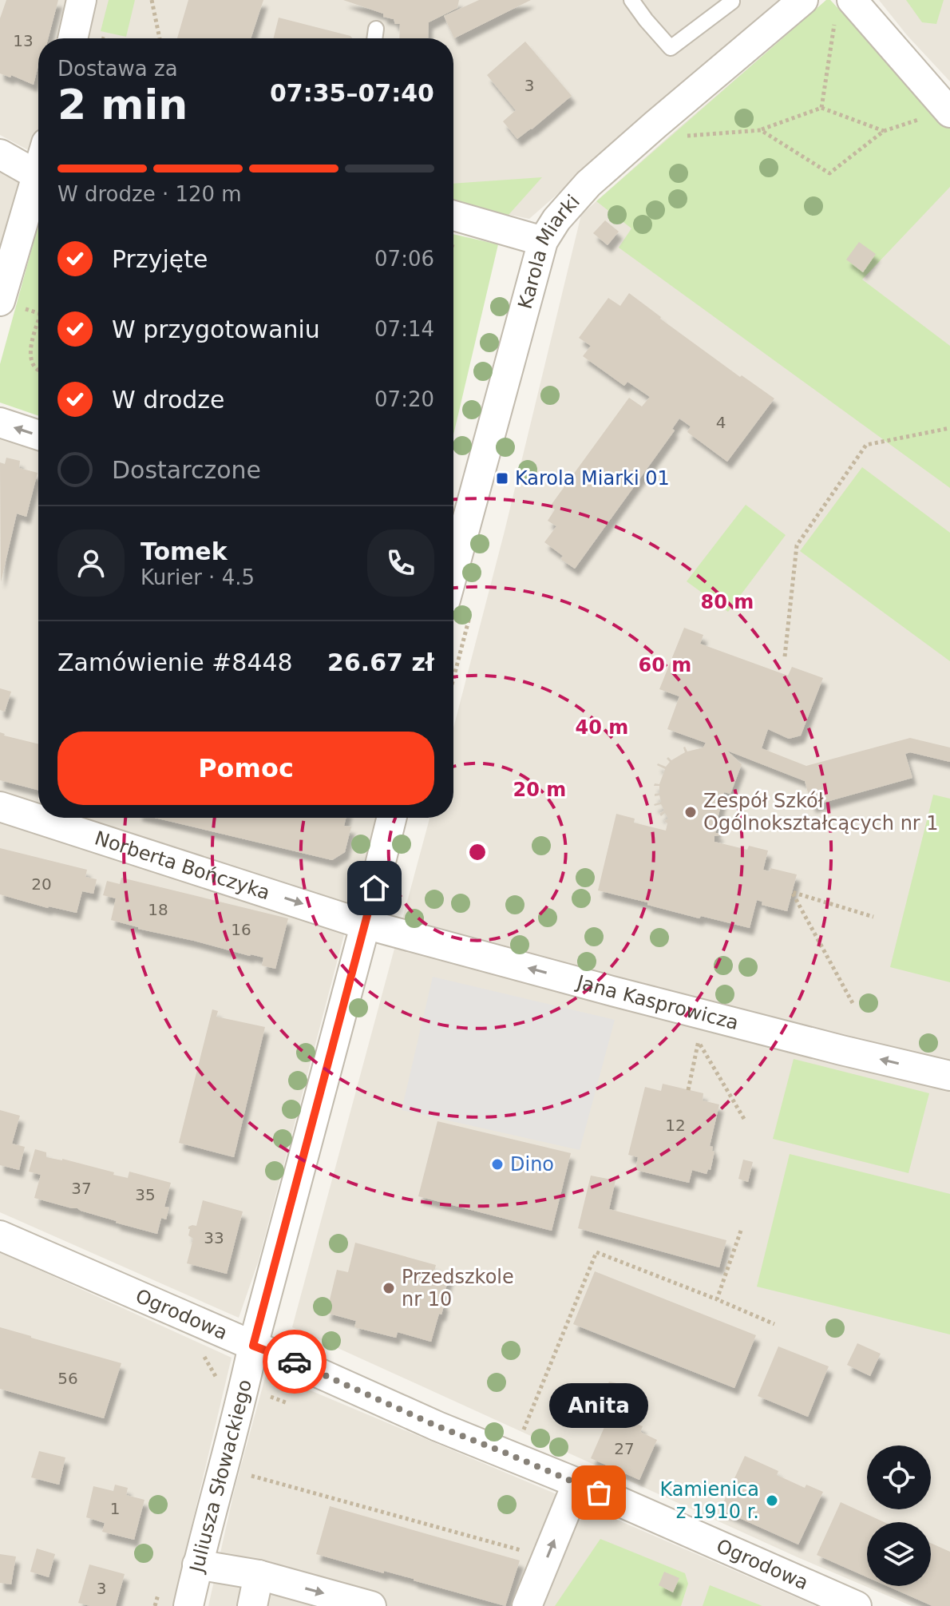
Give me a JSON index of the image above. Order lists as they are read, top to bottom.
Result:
{
  "streets": {
    "street": [
      "Karola Miarki",
      "Norberta Bończyka",
      "Jana Kasprowicza",
      "Ogrodowa",
      "Juliusza Słowackiego"
    ]
  },
  "crossings": [
    ["Norberta Bończyka", "Jana Kasprowicza"],
    ["Ogrodowa", "Juliusza Słowackiego"]
  ],
  "one_way": ["Norberta Bończyka", "Jana Kasprowicza"],
  "places": {
    "transit": ["Karola Miarki 01"],
    "other": [
      "Zespół Szkół Ogólnokształcących nr 1",
      "Dino",
      "Przedszkole nr 10",
      "Anita",
      "Kamienica z 1910 r."
    ]
  },
  "house_numbers": [
    "13",
    "3",
    "4",
    "20",
    "18",
    "16",
    "12",
    "37",
    "35",
    "33",
    "56",
    "27",
    "1",
    "3"
  ],
  "page": {
    "heading": ["2 min", "Dostawa za", "07:35–07:40"],
    "panel": [
      "Tomek",
      "Kurier · 4.5",
      "Zamówienie #8448",
      "26.67 zł"
    ],
    "bar": "W drodze · 120 m",
    "list": [
      ["Przyjęte", "07:06"],
      ["W przygotowaniu", "07:14"],
      ["W drodze", "07:20"],
      "Dostarczone"
    ],
    "buttons": "Pomoc",
    "bubble": "Anita"
  },
  "rings": [
    "80 m",
    "60 m",
    "40 m",
    "20 m"
  ]
}
